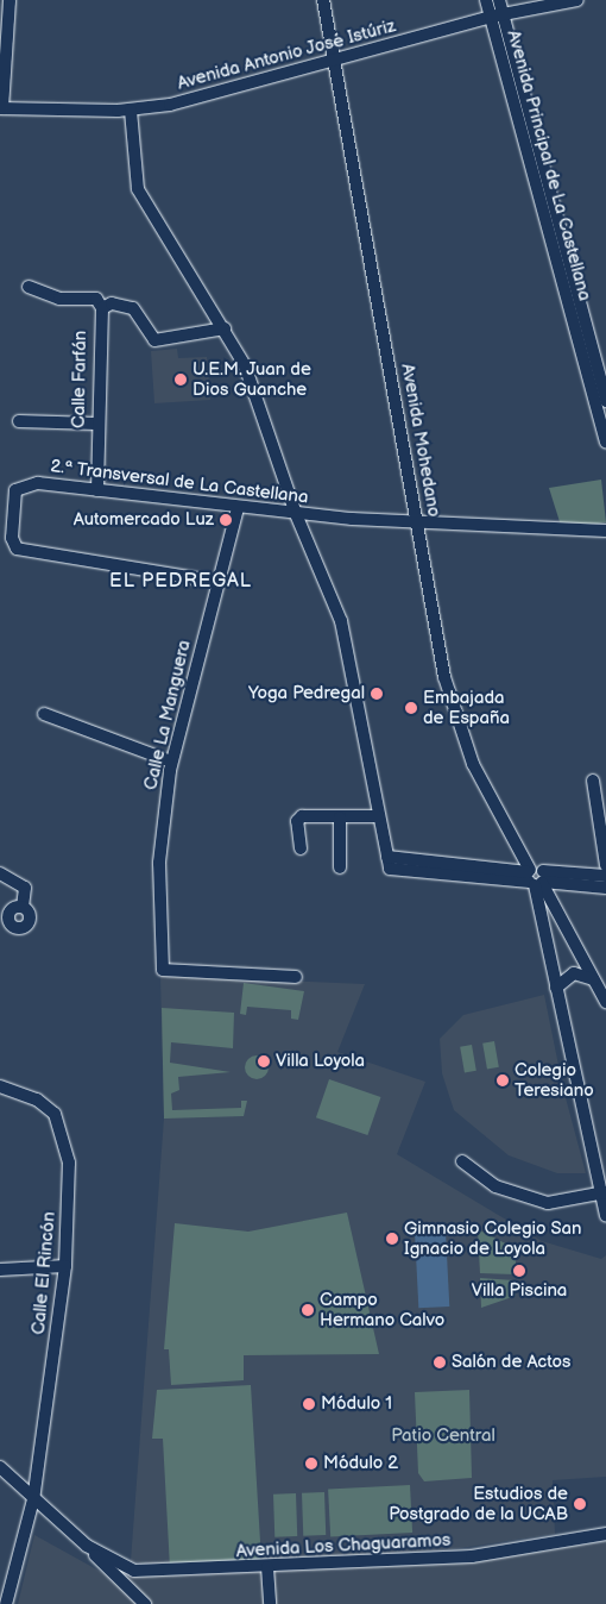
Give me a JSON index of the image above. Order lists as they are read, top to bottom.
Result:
{
  "streets": {
    "street": [
      "Avenida Antonio José Istúriz",
      "Avenida Principal de La Castellana",
      "Calle Farfán",
      "Avenida Mohedano",
      "2.ª Transversal de La Castellana",
      "Calle La Manguera",
      "Calle El Rincón",
      "Avenida Los Chaguaramos"
    ]
  },
  "crossings": [
    ["Avenida Antonio José Istúriz", "Avenida Principal de La Castellana"],
    ["Avenida Antonio José Istúriz", "Avenida Mohedano"],
    ["Calle Farfán", "2.ª Transversal de La Castellana"],
    ["Avenida Mohedano", "2.ª Transversal de La Castellana"],
    ["2.ª Transversal de La Castellana", "Calle La Manguera"]
  ],
  "districts": ["EL PEDREGAL"],
  "parks": ["Patio Central"],
  "places": [
    "U.E.M. Juan de Dios Guanche",
    "Automercado Luz",
    "Yoga Pedregal",
    "Embajada de España",
    "Villa Loyola",
    "Colegio Teresiano",
    "Gimnasio Colegio San Ignacio de Loyola",
    "Villa Piscina",
    "Campo Hermano Calvo",
    "Salón de Actos",
    "Módulo 1",
    "Módulo 2",
    "Estudios de Postgrado de la UCAB"
  ]
}
